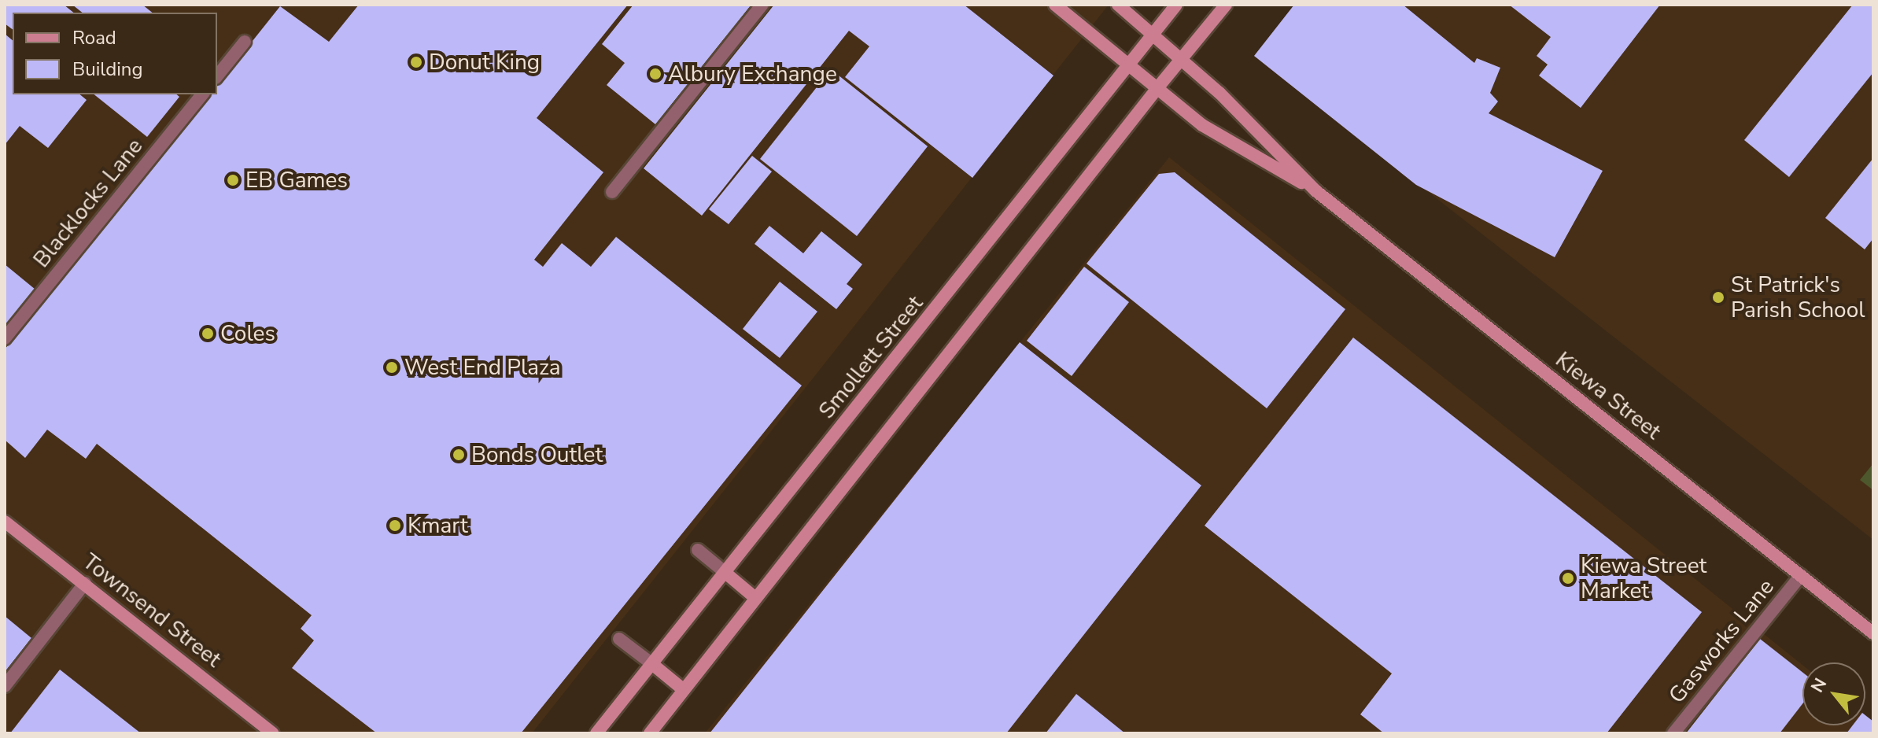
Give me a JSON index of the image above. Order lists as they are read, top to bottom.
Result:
{
  "streets": {
    "street": ["Smollett Street", "Kiewa Street", "Townsend Street"],
    "lane": ["Blacklocks Lane", "Gasworks Lane"]
  },
  "crossings": [
    ["Smollett Street", "Kiewa Street"],
    ["Kiewa Street", "Gasworks Lane"]
  ],
  "places": [
    "Donut King",
    "Albury Exchange",
    "EB Games",
    "St Patrick's Parish School",
    "Coles",
    "West End Plaza",
    "Bonds Outlet",
    "Kmart",
    "Kiewa Street Market"
  ],
  "legend": ["Road", "Building"],
  "north": "top left"
}
